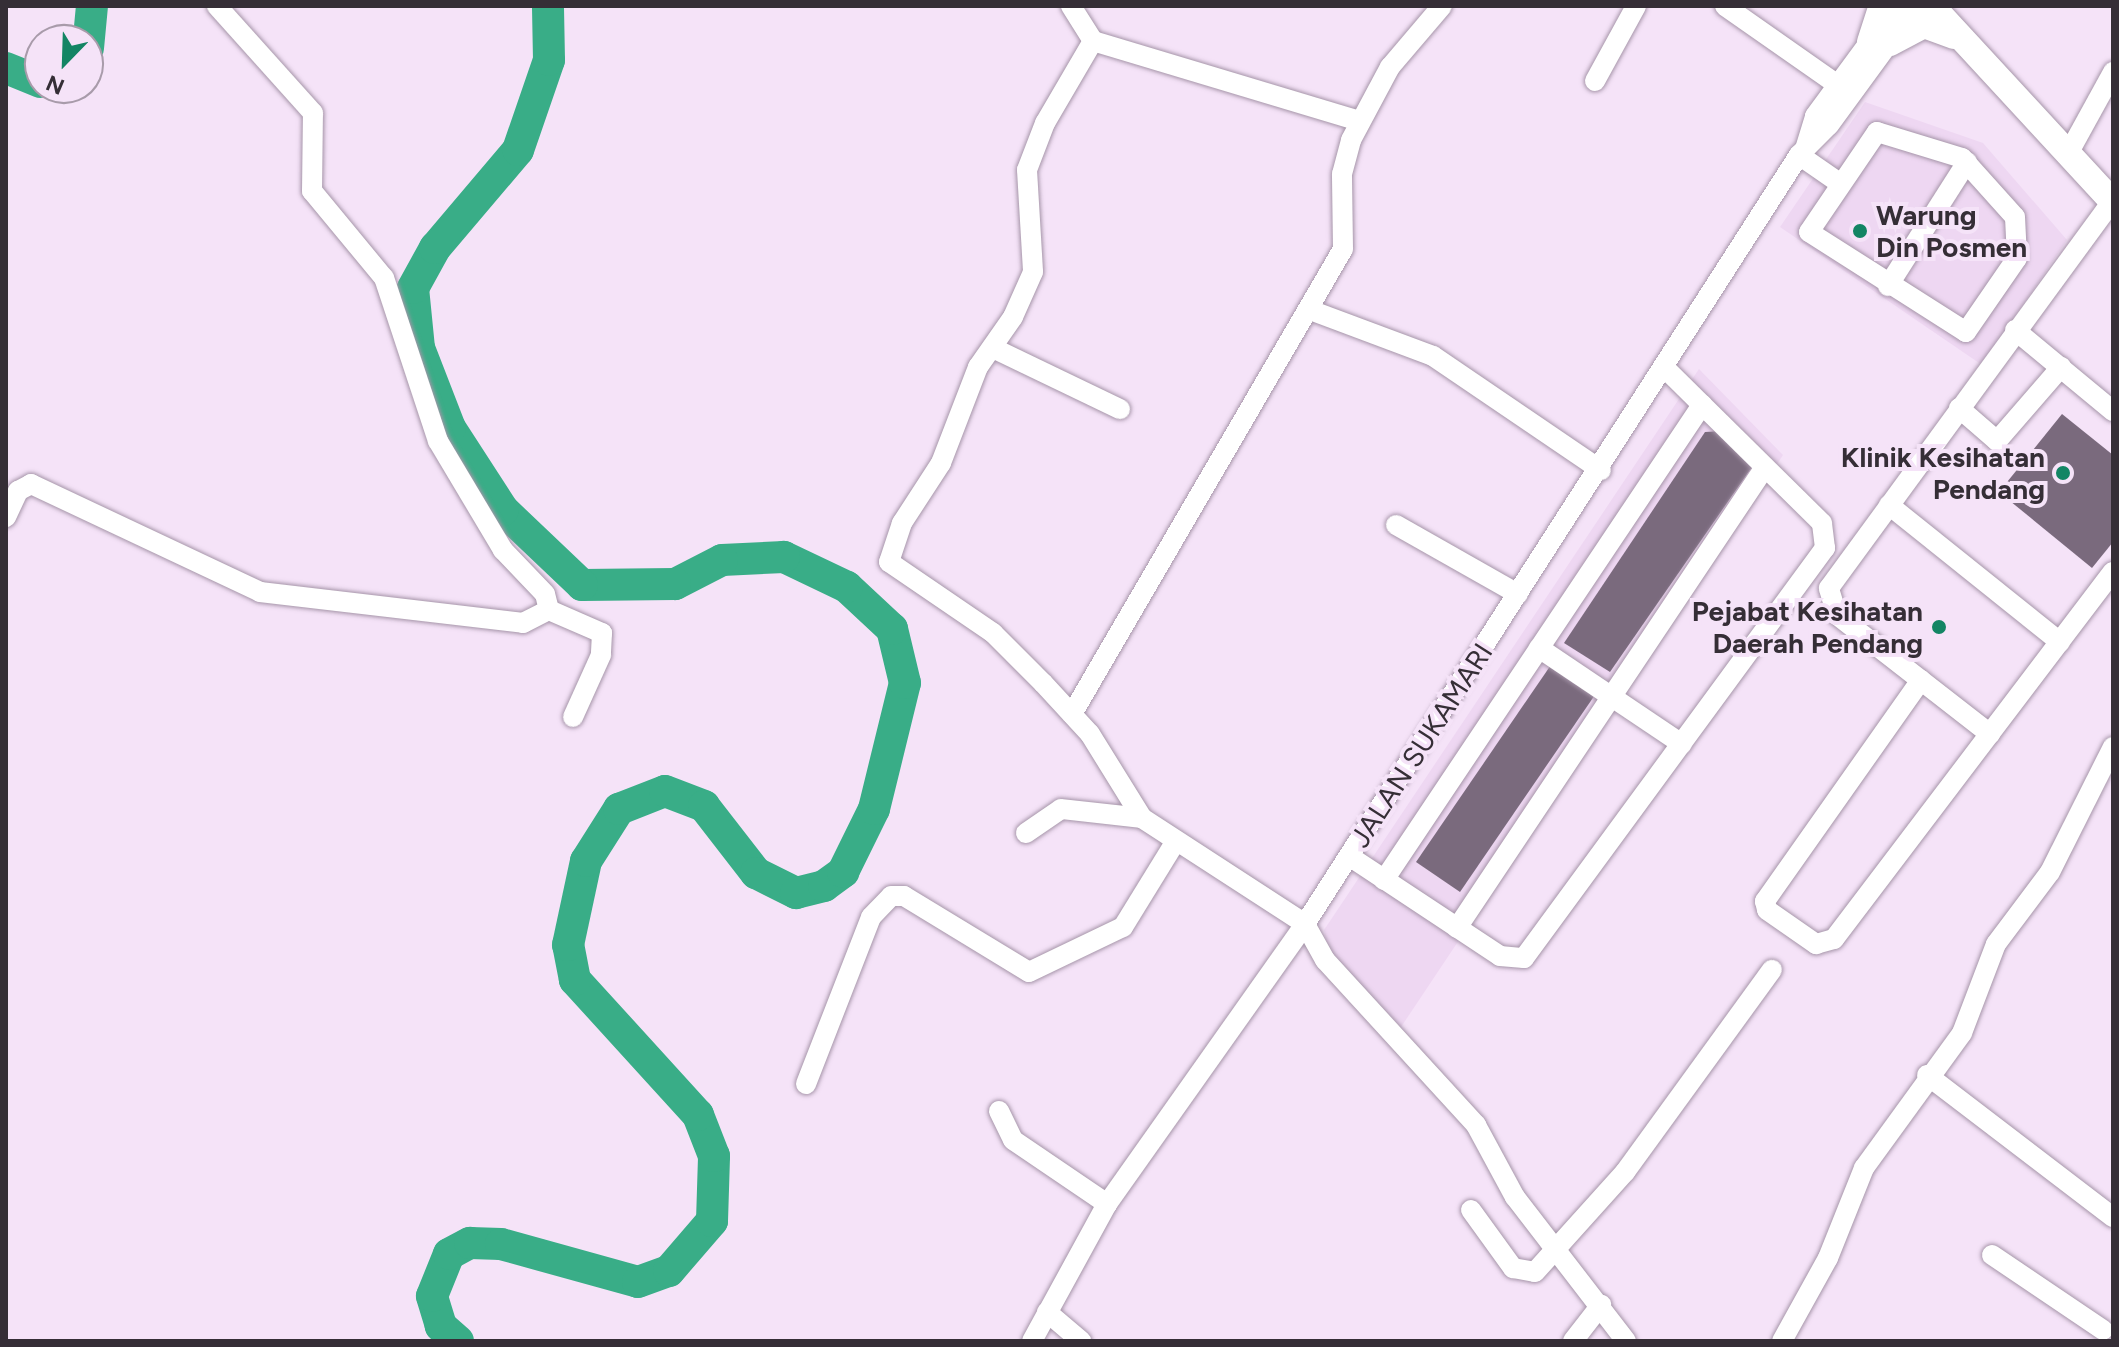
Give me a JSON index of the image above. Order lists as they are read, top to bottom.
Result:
{
  "streets": {
    "street": ["JALAN SUKAMARI"]
  },
  "places": ["Warung Din Posmen", "Klinik Kesihatan Pendang", "Pejabat Kesihatan Daerah Pendang"],
  "north": "bottom left"
}
